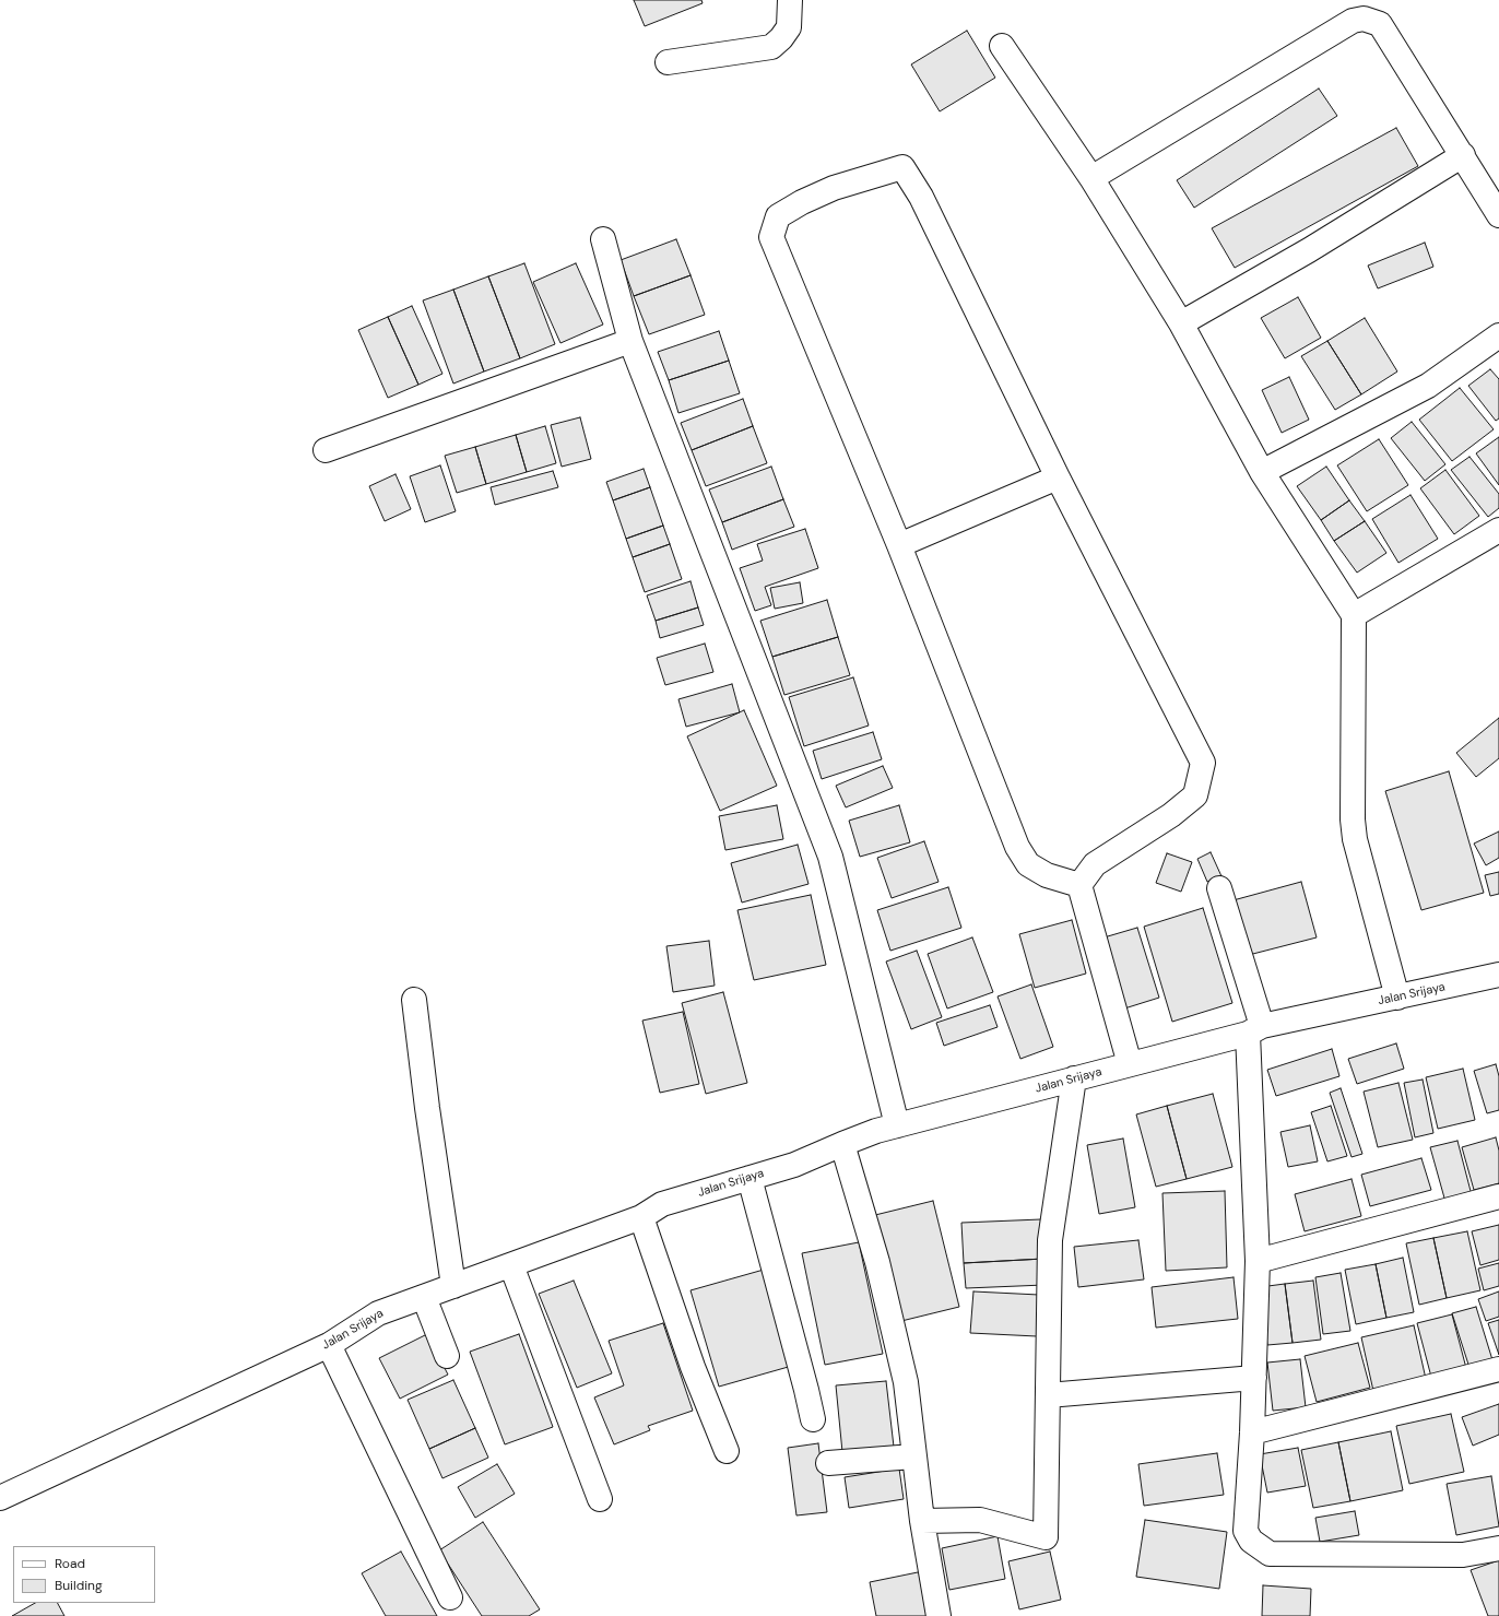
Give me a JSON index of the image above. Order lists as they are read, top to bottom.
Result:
{
  "streets": {
    "street": ["Jalan Srijaya"]
  },
  "legend": ["Road", "Building"]
}
